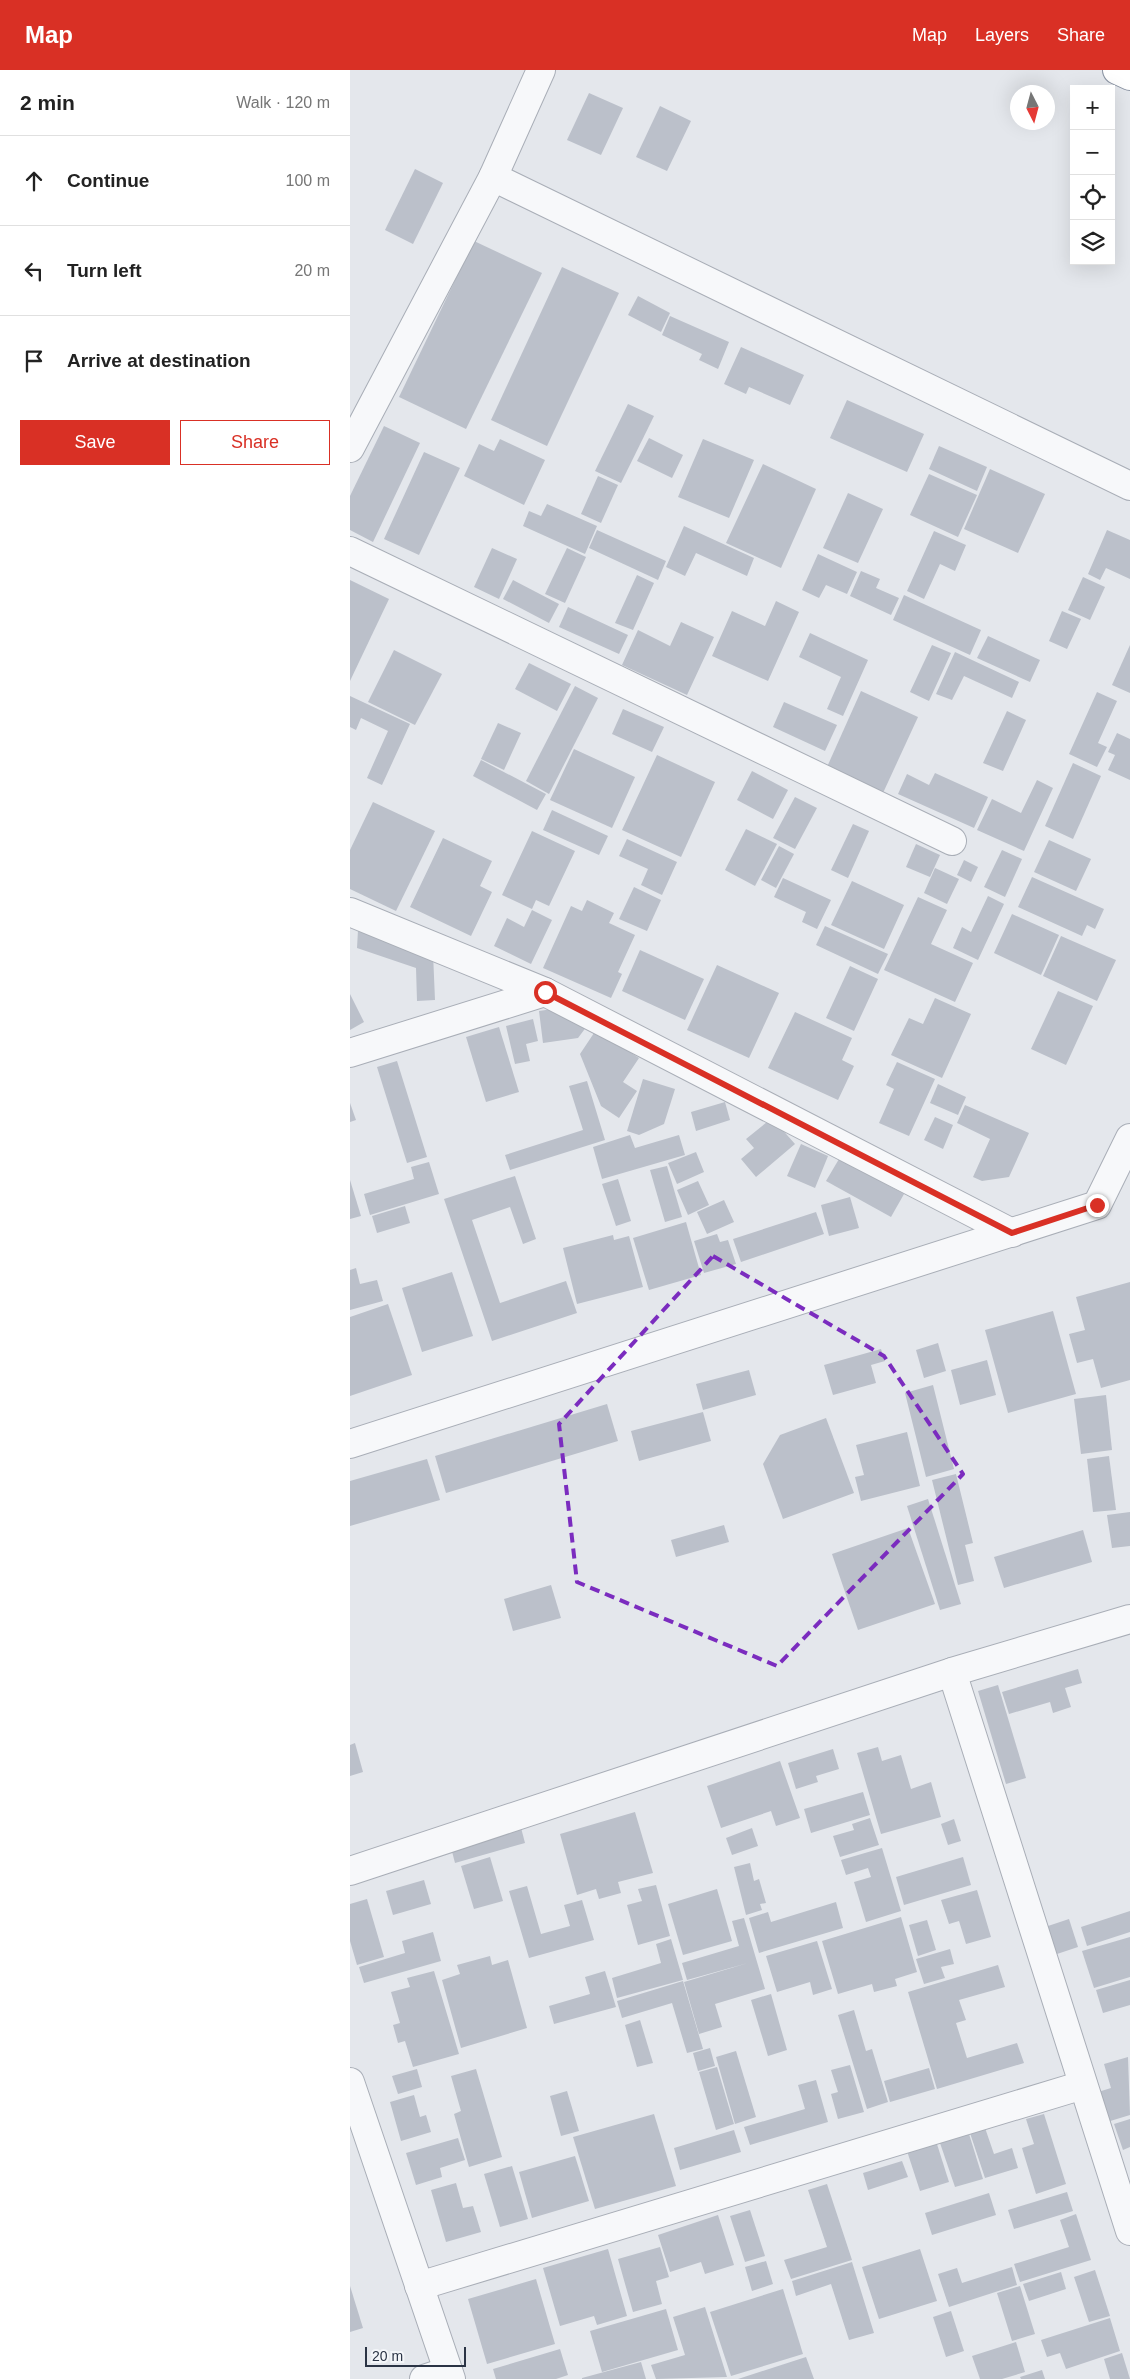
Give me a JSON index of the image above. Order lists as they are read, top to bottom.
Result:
{
  "scale_bar": "20 m",
  "north": "bottom",
  "page": {
    "header": "Map",
    "nav": ["Map", "Layers", "Share"],
    "heading": ["2 min", "Walk · 120 m"],
    "map_buttons": ["+", "−"],
    "list": [
      ["Continue", "100 m"],
      ["Turn left", "20 m"],
      "Arrive at destination"
    ],
    "buttons": ["Save", "Share"],
    "scale": "20 m"
  }
}
